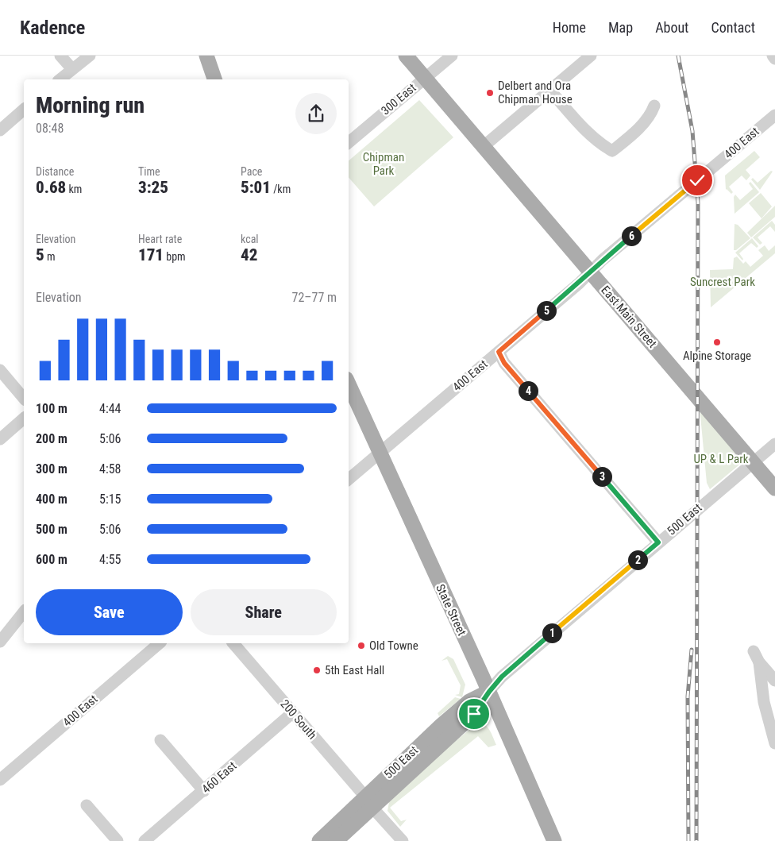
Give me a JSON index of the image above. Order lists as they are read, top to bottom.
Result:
{
  "streets": {
    "main road": ["East Main Street", "500 East", "State Street"],
    "street": [
      "300 East",
      "400 East",
      "200 South",
      "460 East"
    ]
  },
  "crossings": [
    ["300 East", "East Main Street"],
    ["400 East", "East Main Street"],
    ["400 East", "State Street"],
    ["East Main Street", "500 East"],
    ["500 East", "State Street"],
    ["500 East", "200 South"],
    ["200 South", "460 East"]
  ],
  "parks": ["Chipman Park", "Suncrest Park", "UP & L Park"],
  "places": [
    "Delbert and Ora Chipman House",
    "Alpine Storage",
    "Old Towne",
    "5th East Hall"
  ],
  "page": {
    "header": "Kadence",
    "nav": [
      "Home",
      "Map",
      "About",
      "Contact"
    ],
    "heading": ["Morning run", "08:48"],
    "stats": [
      ["Distance", "0.68 km"],
      ["Time", "3:25"],
      ["Pace", "5:01 /km"],
      ["Elevation", "5 m"],
      ["Heart rate", "171 bpm"],
      ["kcal", "42"]
    ],
    "pins": [
      "6",
      "5",
      "4",
      "3",
      "2",
      "1"
    ],
    "chart": ["Elevation", "72–77 m"],
    "list": [
      {
        "name": "100 m",
        "note": "4:44"
      },
      {
        "name": "200 m",
        "note": "5:06"
      },
      {
        "name": "300 m",
        "note": "4:58"
      },
      {
        "name": "400 m",
        "note": "5:15"
      },
      {
        "name": "500 m",
        "note": "5:06"
      },
      {
        "name": "600 m",
        "note": "4:55"
      }
    ],
    "buttons": ["Save", "Share"]
  }
}
